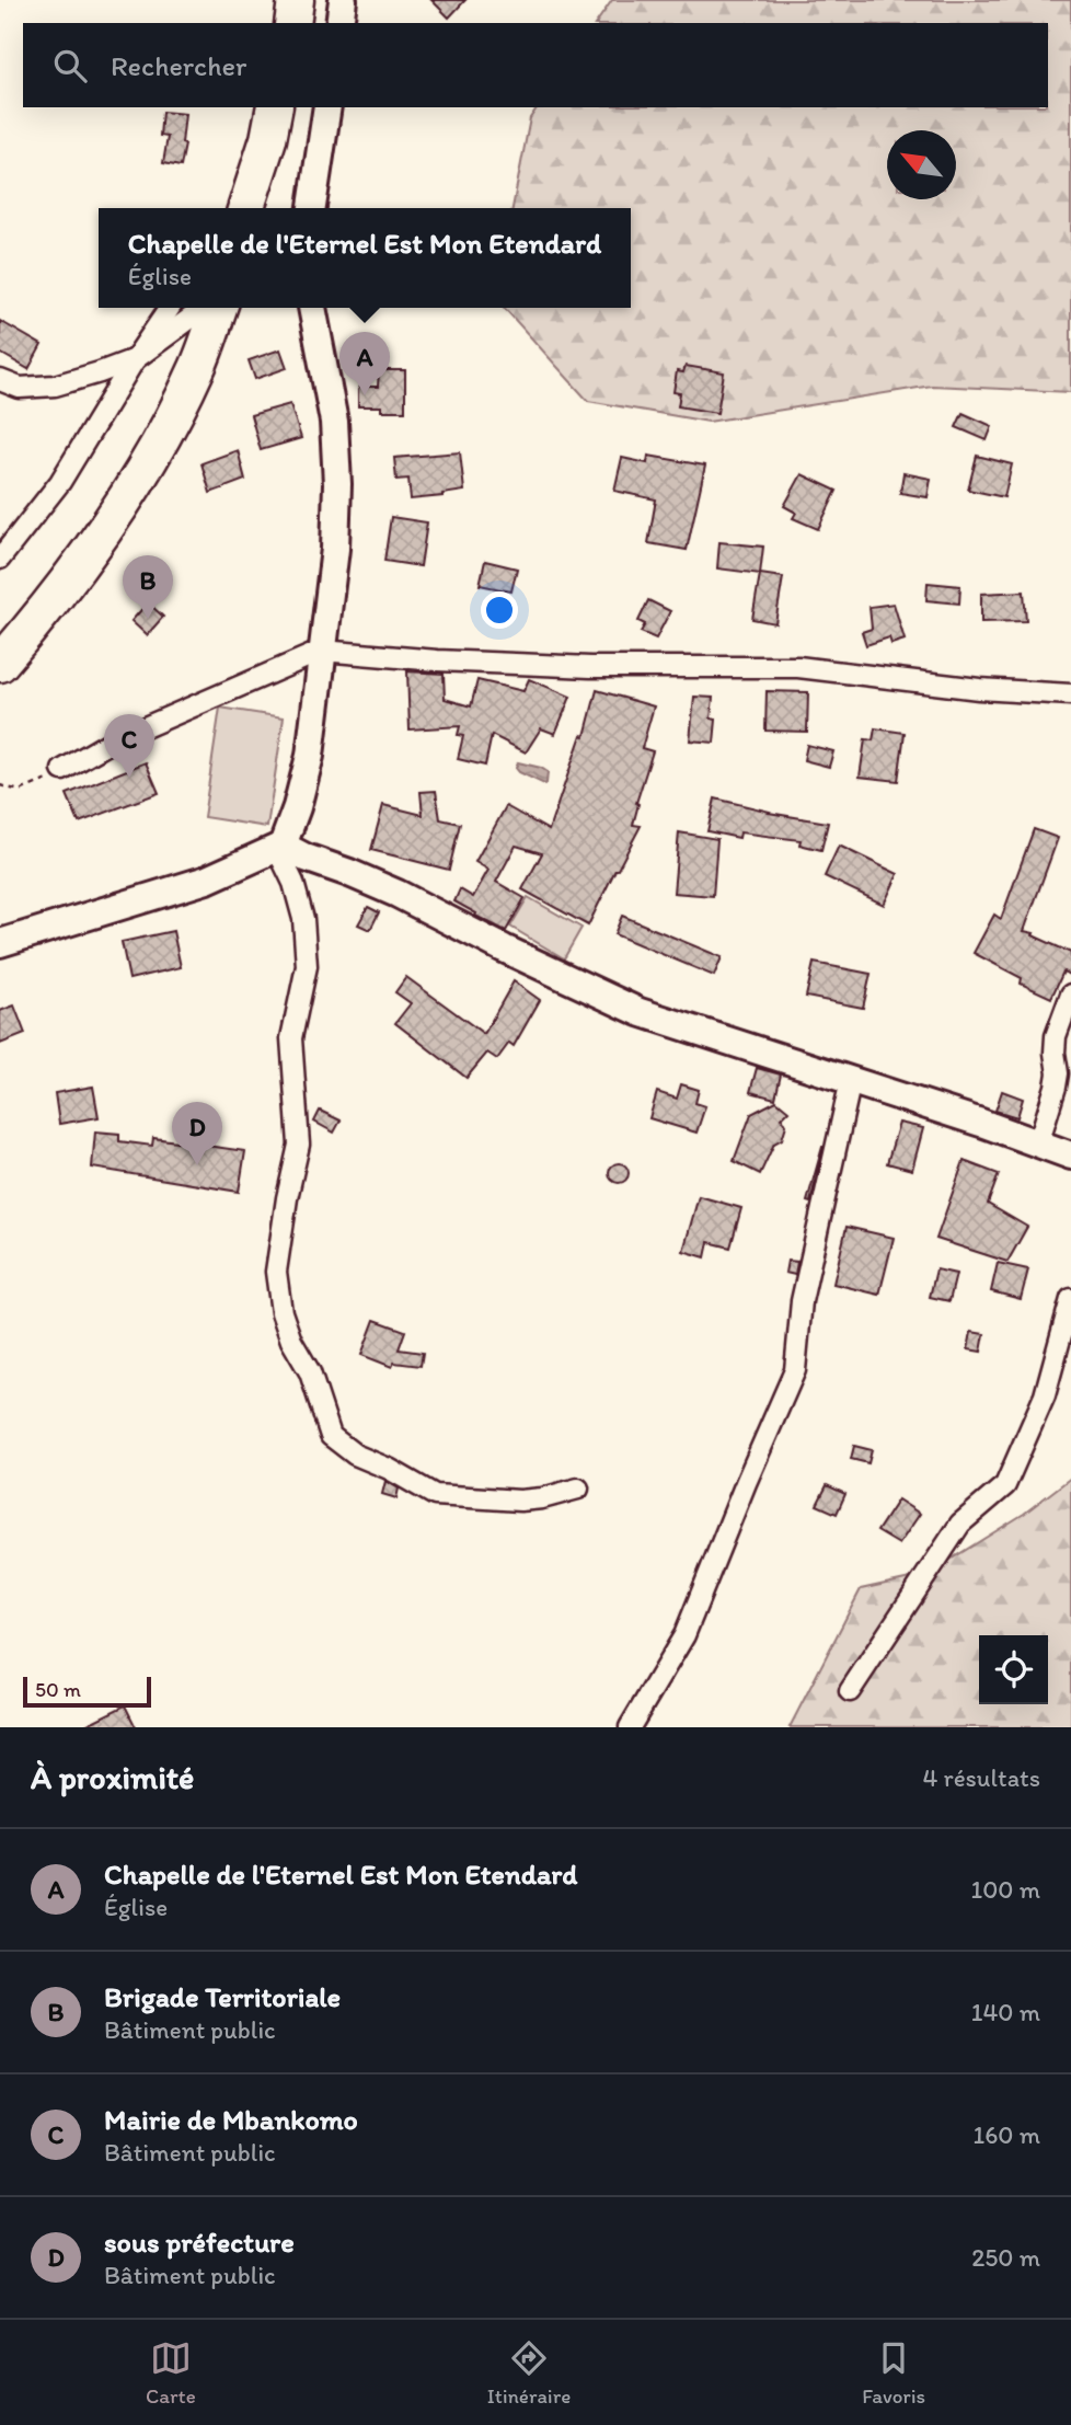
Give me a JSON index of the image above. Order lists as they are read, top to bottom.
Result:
{
  "scale_bar": "50 m",
  "north": "top left",
  "page": {
    "search": "Rechercher",
    "popup": ["Chapelle de l'Eternel Est Mon Etendard", "Église"],
    "pins": [
      "A",
      "B",
      "C",
      "D"
    ],
    "scale": "50 m",
    "heading": ["À proximité", "4 résultats"],
    "list": [
      {
        "mark": "A",
        "name": "Chapelle de l'Eternel Est Mon Etendard",
        "note": "Église",
        "value": "100 m"
      },
      {
        "mark": "B",
        "name": "Brigade Territoriale",
        "note": "Bâtiment public",
        "value": "140 m"
      },
      {
        "mark": "C",
        "name": "Mairie de Mbankomo",
        "note": "Bâtiment public",
        "value": "160 m"
      },
      {
        "mark": "D",
        "name": "sous préfecture",
        "note": "Bâtiment public",
        "value": "250 m"
      }
    ],
    "nav": ["Carte", "Itinéraire", "Favoris"]
  }
}
